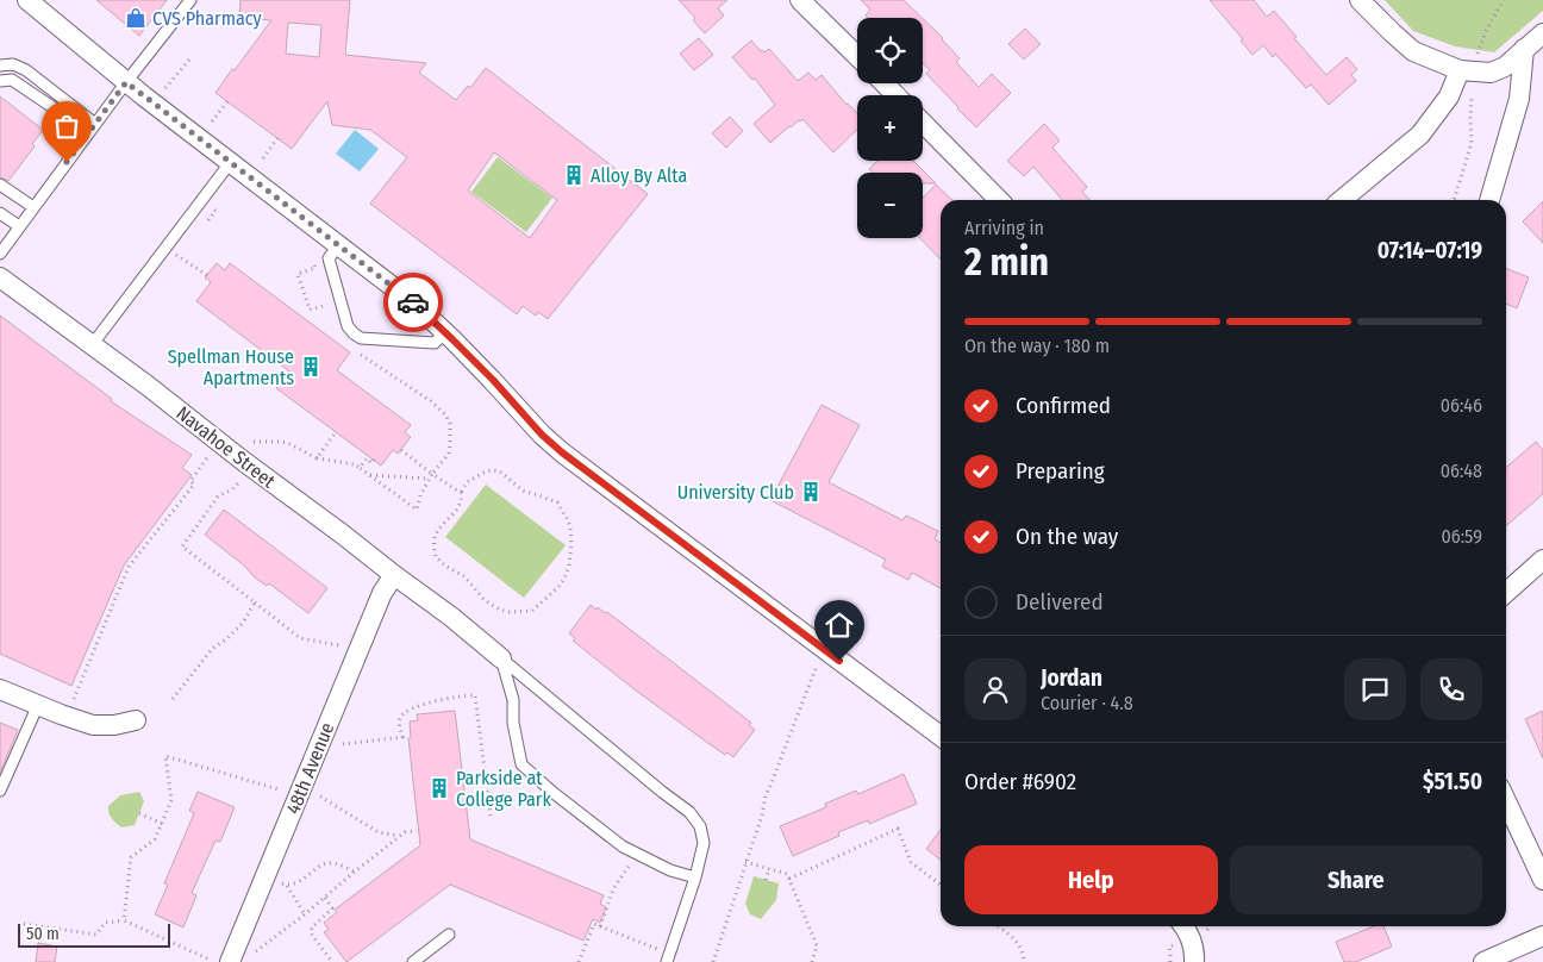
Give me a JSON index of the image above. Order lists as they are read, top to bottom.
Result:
{
  "streets": {
    "street": ["Navahoe Street", "48th Avenue"]
  },
  "crossings": [
    ["Navahoe Street", "48th Avenue"]
  ],
  "places": {
    "shop": ["CVS Pharmacy"],
    "building": [
      "Alloy By Alta",
      "Spellman House Apartments",
      "University Club",
      "Parkside at College Park"
    ]
  },
  "scale_bar": "50 m",
  "page": {
    "map_buttons": ["+", "−"],
    "heading": ["2 min", "Arriving in", "07:14–07:19"],
    "panel": [
      "Jordan",
      "Courier · 4.8",
      "Order #6902",
      "$51.50"
    ],
    "bar": "On the way · 180 m",
    "list": [
      ["Confirmed", "06:46"],
      ["Preparing", "06:48"],
      ["On the way", "06:59"],
      "Delivered"
    ],
    "buttons": ["Help", "Share"],
    "scale": "50 m"
  }
}
